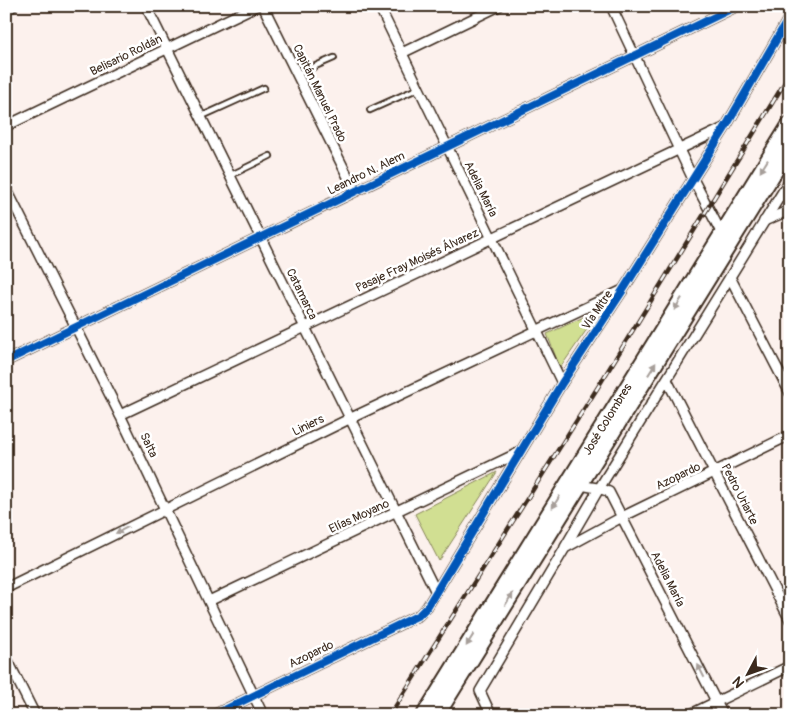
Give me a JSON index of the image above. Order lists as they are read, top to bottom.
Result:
{
  "streets": {
    "main road": ["José Colombres"],
    "street": [
      "Belisario Roldán",
      "Capitán Manuel Prado",
      "Leandro N. Alem",
      "Adelia María",
      "Pasaje Fray Moisés Álvarez",
      "Catamarca",
      "Vía Mitre",
      "Liniers",
      "Salta",
      "Azopardo",
      "Pedro Uriarte",
      "Elías Moyano"
    ]
  },
  "crossings": [
    ["Belisario Roldán", "Catamarca"],
    ["Capitán Manuel Prado", "Leandro N. Alem"],
    ["Leandro N. Alem", "Adelia María"],
    ["Leandro N. Alem", "Catamarca"],
    ["Leandro N. Alem", "Salta"],
    ["Adelia María", "Pasaje Fray Moisés Álvarez"],
    ["Adelia María", "Vía Mitre"],
    ["Adelia María", "Liniers"],
    ["Adelia María", "Azopardo"],
    ["Pasaje Fray Moisés Álvarez", "Catamarca"],
    ["Pasaje Fray Moisés Álvarez", "Vía Mitre"],
    ["Pasaje Fray Moisés Álvarez", "Salta"],
    ["Catamarca", "Vía Mitre"],
    ["Catamarca", "Liniers"],
    ["Catamarca", "Elías Moyano"],
    ["Vía Mitre", "Liniers"],
    ["Vía Mitre", "Azopardo"],
    ["Vía Mitre", "Elías Moyano"],
    ["Liniers", "Salta"],
    ["Salta", "Azopardo"],
    ["Salta", "Elías Moyano"],
    ["Azopardo", "Pedro Uriarte"]
  ],
  "north": "bottom left"
}
